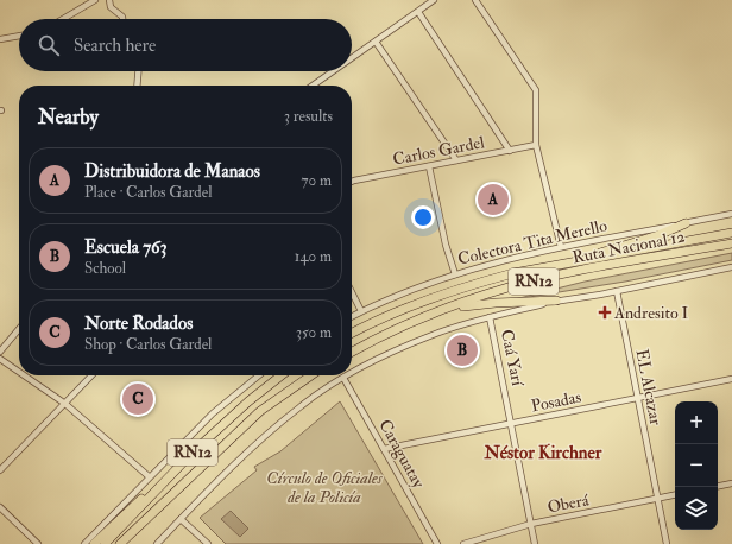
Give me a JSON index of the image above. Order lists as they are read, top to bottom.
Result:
{
  "streets": {
    "highway": ["Ruta Nacional 12", "RN12"],
    "street": [
      "Carlos Gardel",
      "Colectora Tita Merello",
      "Caá Yarí",
      "EL Alcazar",
      "Posadas",
      "Caraguatay",
      "Oberá"
    ]
  },
  "crossings": [
    ["Caá Yarí", "Posadas"],
    ["Caá Yarí", "Oberá"],
    ["EL Alcazar", "Posadas"],
    ["EL Alcazar", "Oberá"],
    ["Posadas", "Caraguatay"]
  ],
  "districts": ["Néstor Kirchner"],
  "parks": ["Círculo de Oficiales de la Policía"],
  "places": {
    "health": ["Andresito I"]
  },
  "page": {
    "search": "Search here",
    "heading": ["Nearby", "3 results"],
    "list": [
      {
        "mark": "A",
        "name": "Distribuidora de Manaos",
        "note": "Place · Carlos Gardel",
        "value": "70 m"
      },
      {
        "mark": "B",
        "name": "Escuela 763",
        "note": "School",
        "value": "140 m"
      },
      {
        "mark": "C",
        "name": "Norte Rodados",
        "note": "Shop · Carlos Gardel",
        "value": "350 m"
      }
    ],
    "pins": ["A", "B", "C"],
    "map_buttons": ["+", "−"]
  }
}
